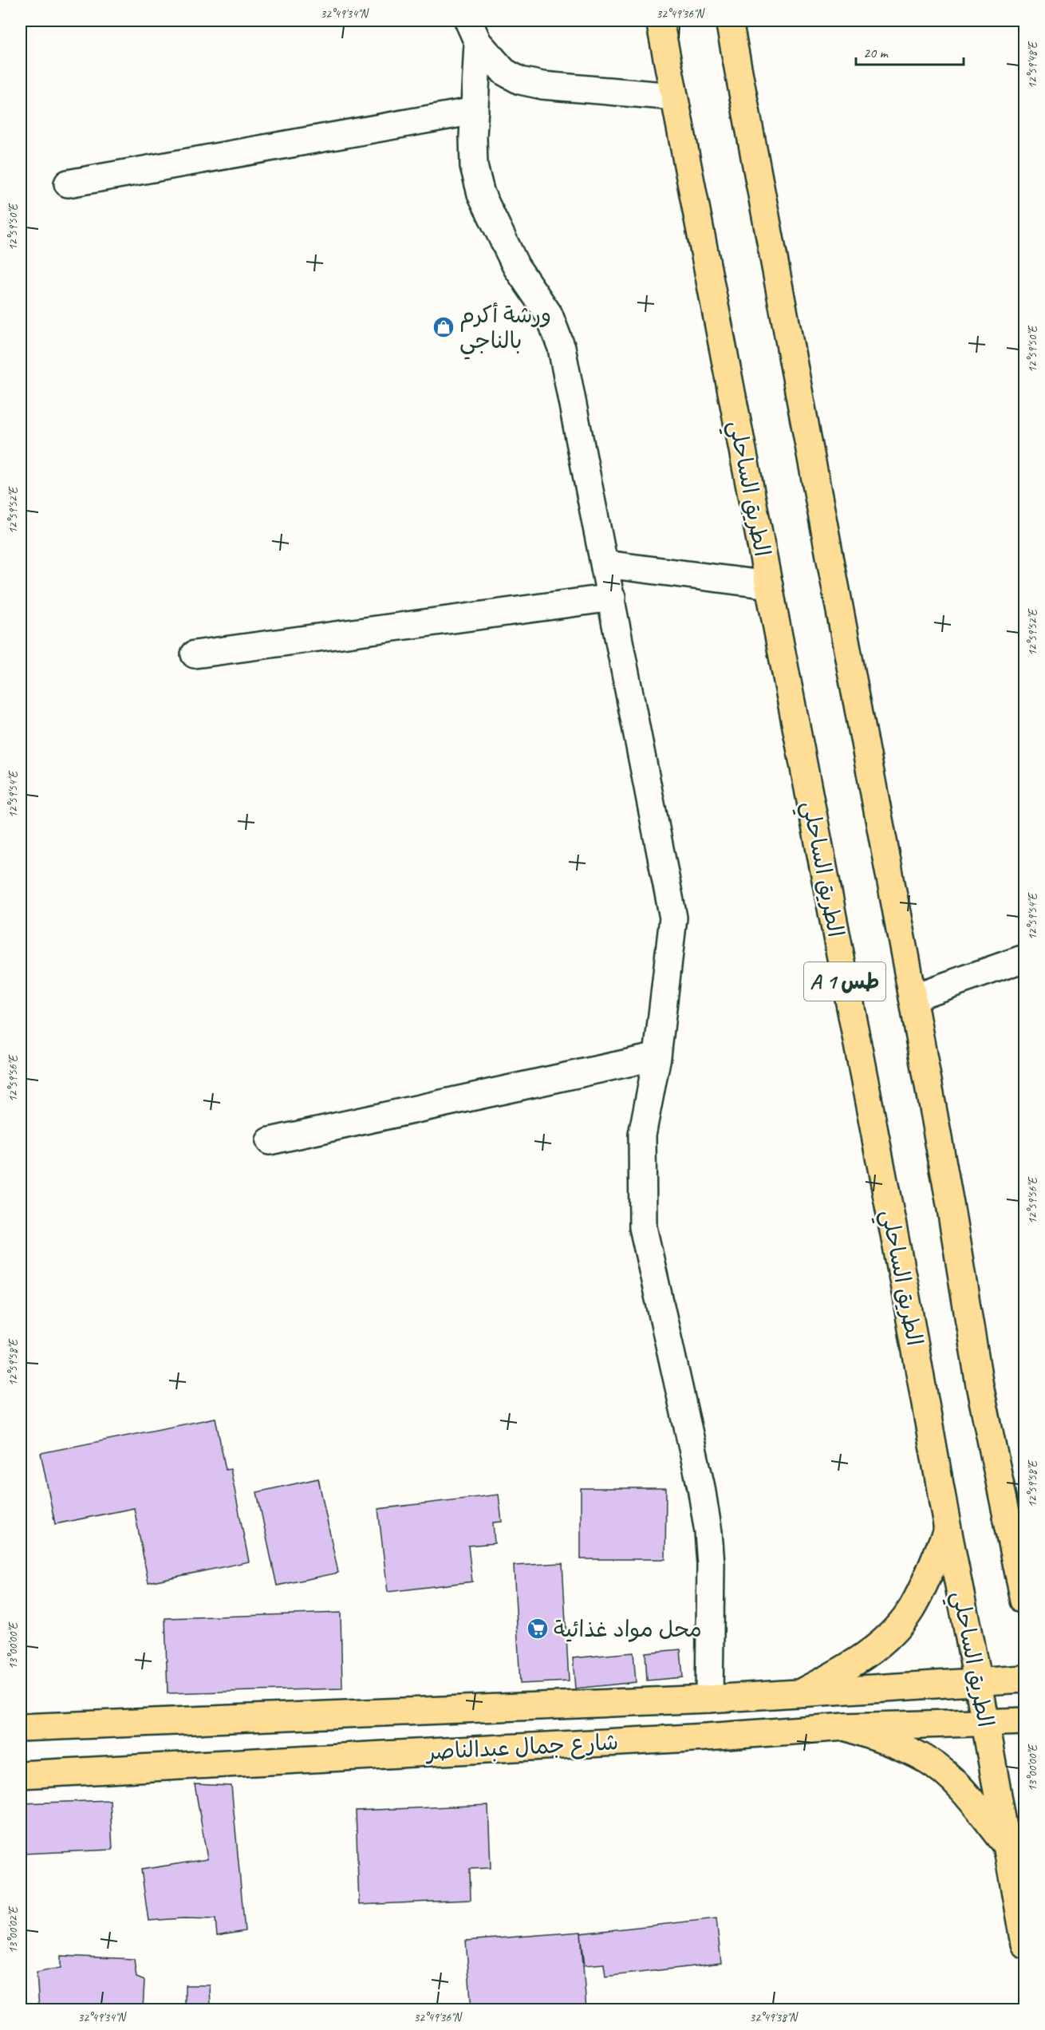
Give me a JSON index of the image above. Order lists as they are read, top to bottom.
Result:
{
  "streets": {
    "main road": ["الطريق الساحلي", "A 1 طس", "شارع جمال عبدالناصر"]
  },
  "crossings": [
    ["الطريق الساحلي", "شارع جمال عبدالناصر"]
  ],
  "places": {
    "shop": ["ورشة أكرم بالناجي"],
    "supermarket": ["محل مواد غذائية"]
  },
  "scale_bar": "20 m",
  "coordinates": [
    "32°49'34\"N",
    "32°49'36\"N",
    "12°59'48\"E",
    "12°59'50\"E",
    "12°59'52\"E",
    "12°59'54\"E",
    "12°59'56\"E",
    "12°59'58\"E",
    "13°00'00\"E",
    "13°00'02\"E",
    "32°49'38\"N"
  ]
}
